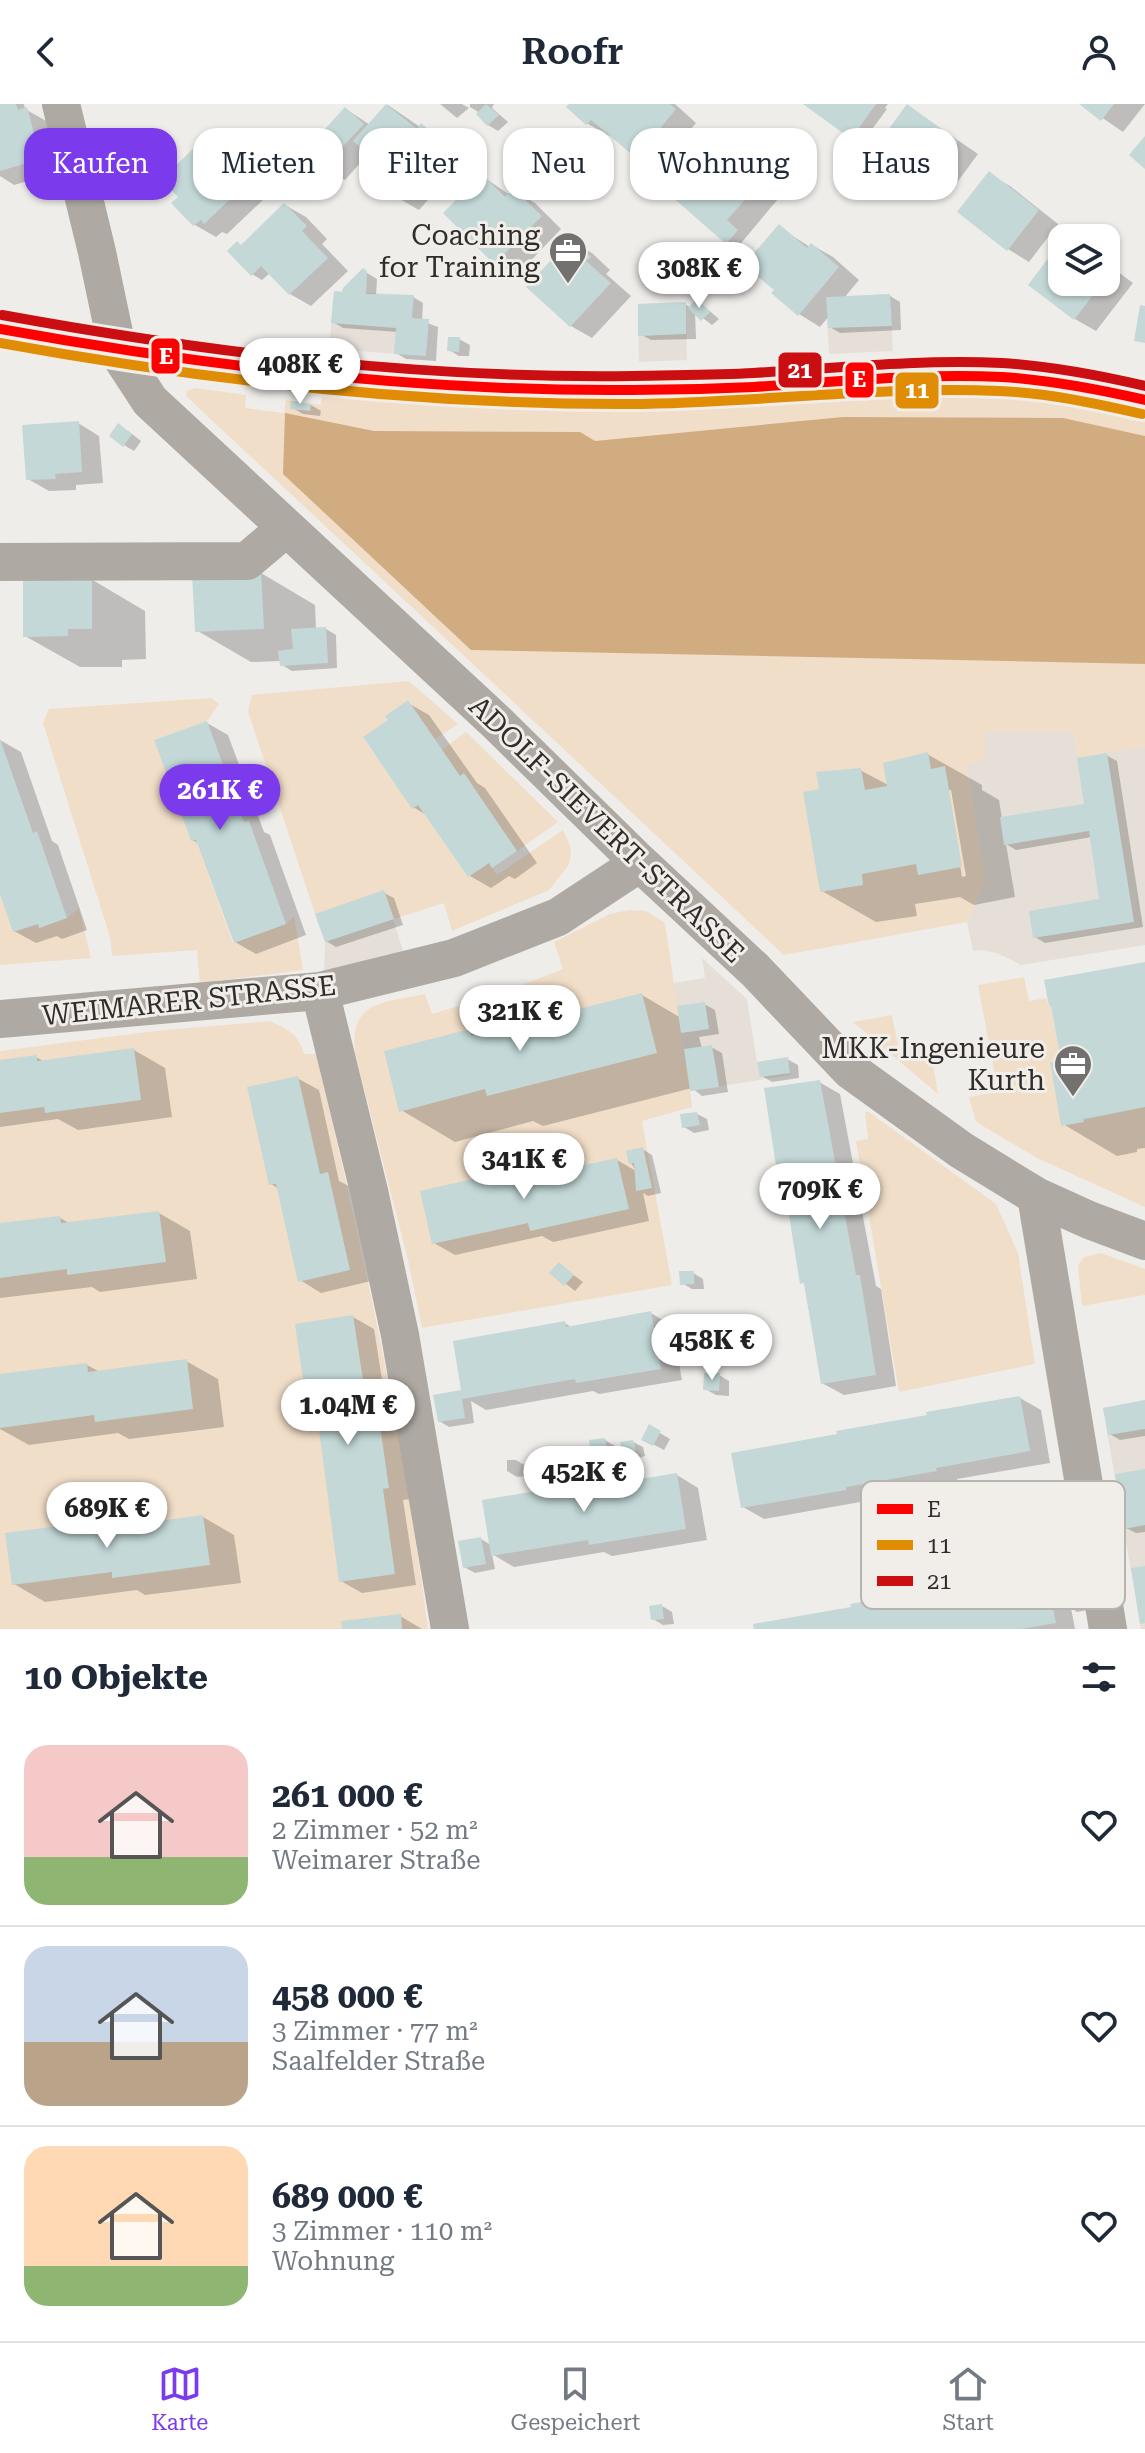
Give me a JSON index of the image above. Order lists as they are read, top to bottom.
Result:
{
  "streets": {
    "street": ["ADOLF-SIEVERT-STRASSE", "WEIMARER STRASSE"]
  },
  "crossings": [
    ["ADOLF-SIEVERT-STRASSE", "WEIMARER STRASSE"]
  ],
  "places": {
    "office": ["Coaching for Training", "MKK-Ingenieure Kurth"]
  },
  "lines": ["transit line 21", "transit line E", "transit line 11"],
  "legend": ["E", "11", "21"],
  "page": {
    "header": "Roofr",
    "chip": [
      "Kaufen",
      "Mieten",
      "Filter",
      "Neu",
      "Wohnung",
      "Haus"
    ],
    "price": [
      "308K €",
      "408K €",
      "261K €",
      "321K €",
      "341K €",
      "709K €",
      "458K €",
      "1.04M €",
      "452K €",
      "689K €"
    ],
    "heading": "10 Objekte",
    "list": [
      {
        "name": "261 000 €",
        "note": "2 Zimmer · 52 m² · Weimarer Straße"
      },
      {
        "name": "458 000 €",
        "note": "3 Zimmer · 77 m² · Saalfelder Straße"
      },
      {
        "name": "689 000 €",
        "note": "3 Zimmer · 110 m² · Wohnung"
      }
    ],
    "tabs": ["Karte", "Gespeichert", "Start"]
  }
}
